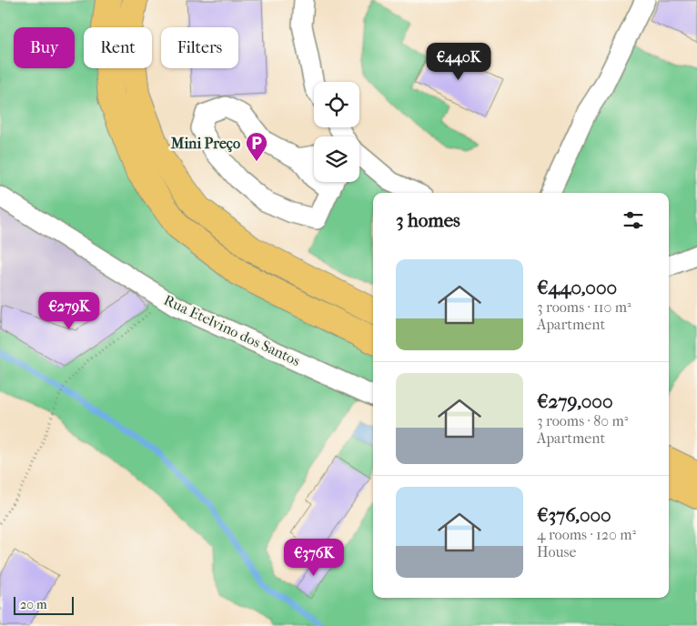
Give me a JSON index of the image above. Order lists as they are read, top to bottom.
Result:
{
  "streets": {
    "street": ["Rua Etelvino dos Santos"]
  },
  "places": {
    "parking": ["Mini Preço"]
  },
  "scale_bar": "20 m",
  "page": {
    "chip": ["Buy", "Rent", "Filters"],
    "price": ["€440K", "€279K", "€376K"],
    "heading": "3 homes",
    "list": [
      {
        "name": "€440,000",
        "note": "3 rooms · 110 m² · Apartment"
      },
      {
        "name": "€279,000",
        "note": "3 rooms · 80 m² · Apartment"
      },
      {
        "name": "€376,000",
        "note": "4 rooms · 120 m² · House"
      }
    ],
    "scale": "20 m"
  }
}
